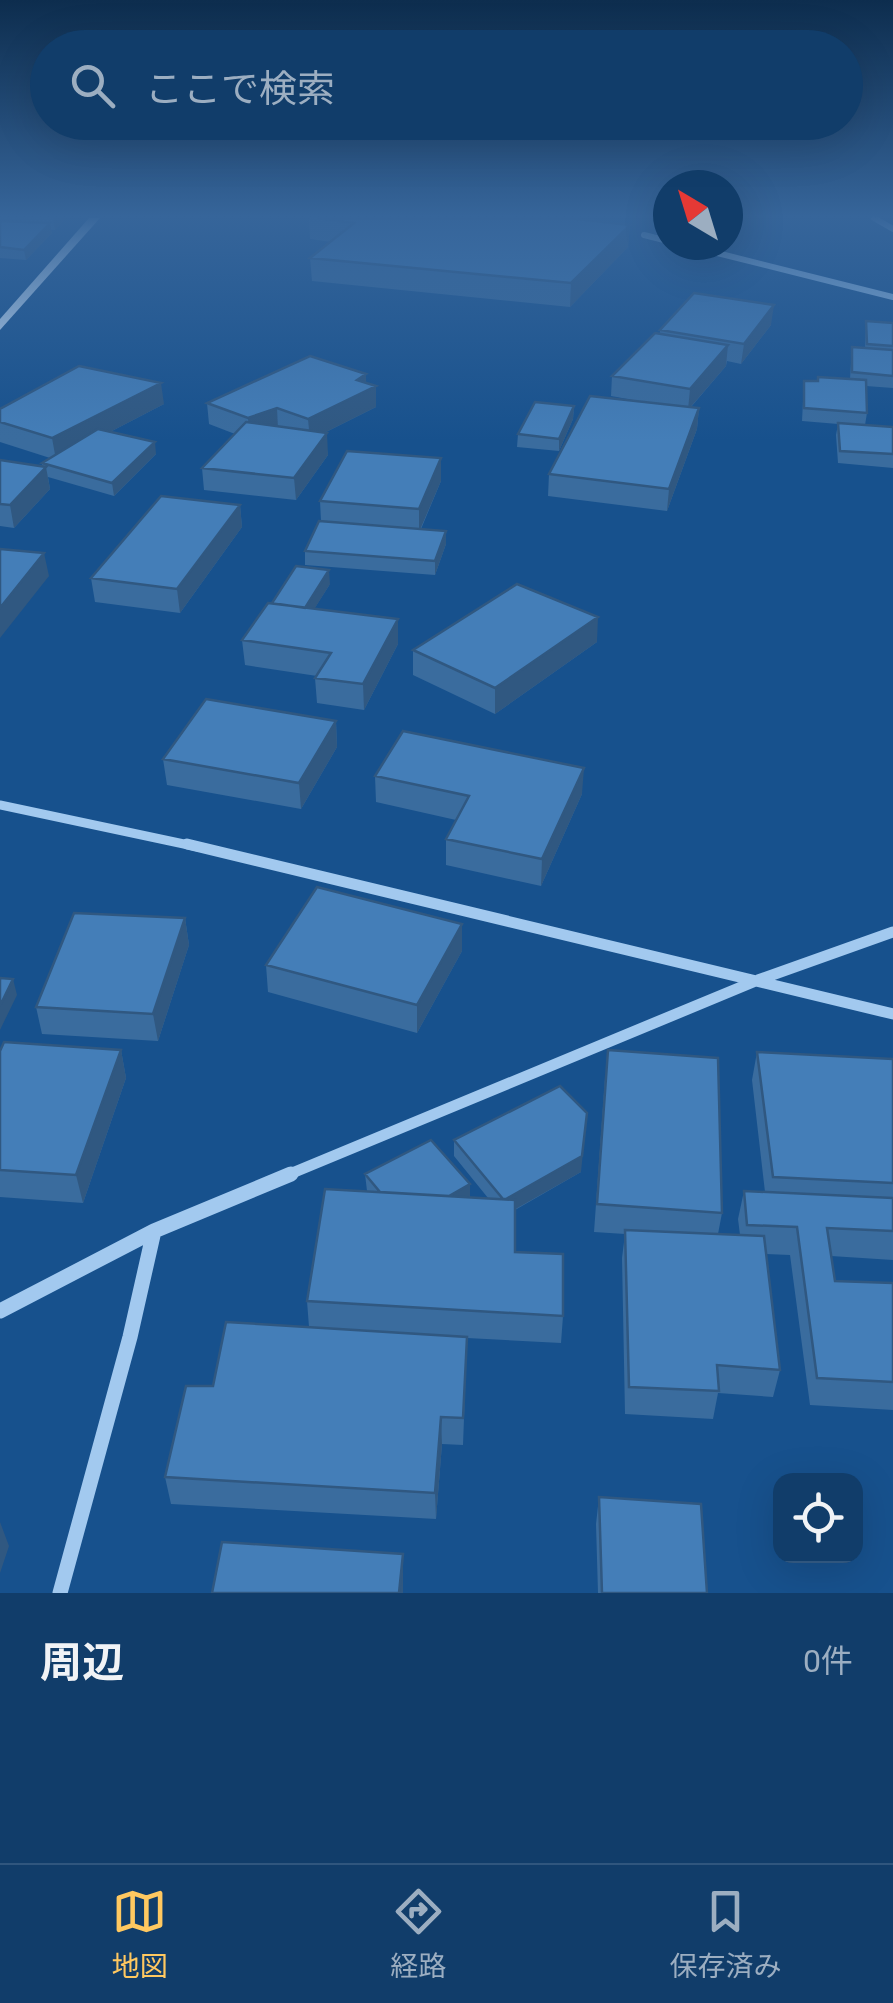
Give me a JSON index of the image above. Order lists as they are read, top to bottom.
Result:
{
  "north": "top left",
  "page": {
    "search": "ここで検索",
    "heading": ["周辺", "0件"],
    "nav": ["地図", "経路", "保存済み"]
  }
}
